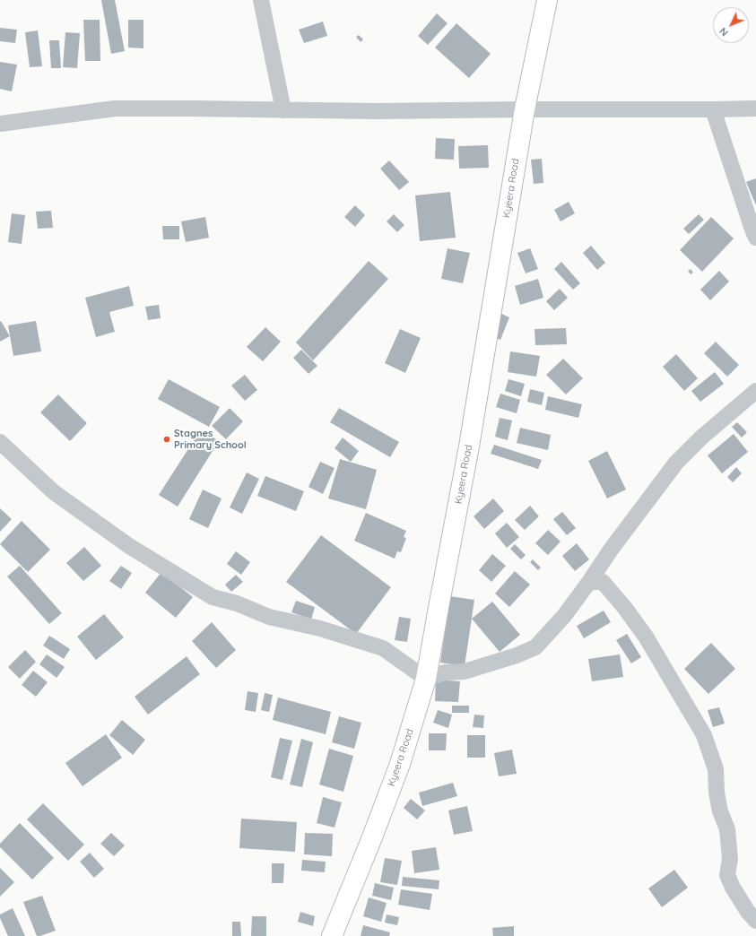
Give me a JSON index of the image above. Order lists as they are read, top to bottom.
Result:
{
  "streets": {
    "main road": ["Kyeera Road"]
  },
  "places": ["Stagnes Primary School"],
  "north": "bottom left"
}
